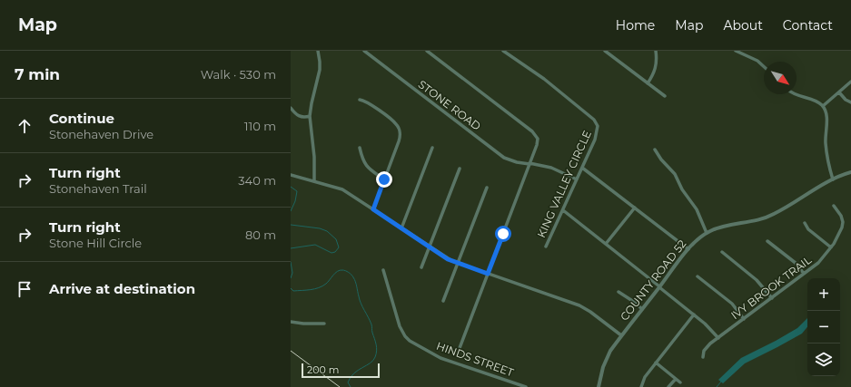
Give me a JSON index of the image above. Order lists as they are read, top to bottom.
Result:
{
  "streets": {
    "street": [
      "STONE ROAD",
      "KING VALLEY CIRCLE",
      "COUNTY ROAD 52",
      "IVY BROOK TRAIL",
      "HINDS STREET"
    ]
  },
  "crossings": [
    ["STONE ROAD", "KING VALLEY CIRCLE"]
  ],
  "scale_bar": "200 m",
  "north": "bottom right",
  "page": {
    "header": "Map",
    "nav": [
      "Home",
      "Map",
      "About",
      "Contact"
    ],
    "heading": ["7 min", "Walk · 530 m"],
    "list": [
      ["Continue", "Stonehaven Drive", "110 m"],
      ["Turn right", "Stonehaven Trail", "340 m"],
      ["Turn right", "Stone Hill Circle", "80 m"],
      "Arrive at destination"
    ],
    "map_buttons": ["+", "−"],
    "scale": "200 m"
  }
}
